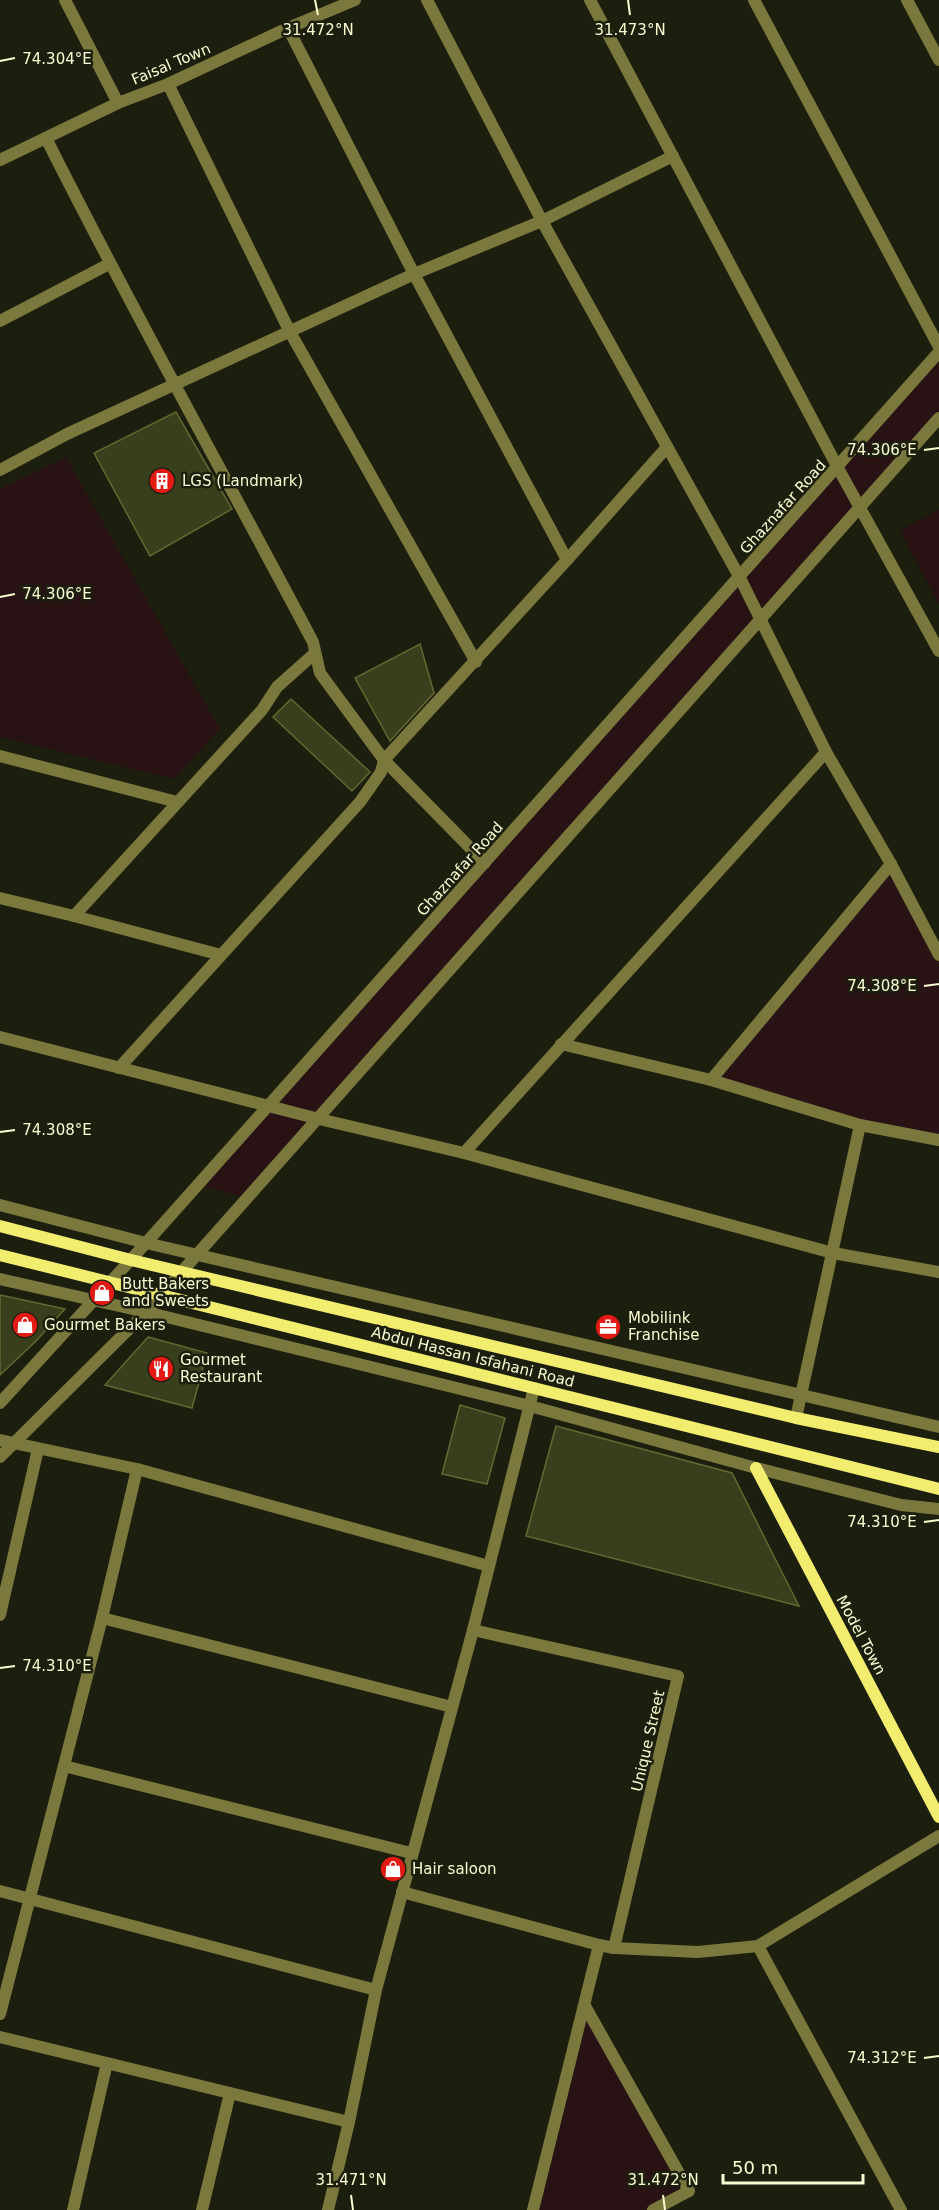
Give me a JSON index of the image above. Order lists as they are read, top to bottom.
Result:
{
  "streets": {
    "main road": ["Abdul Hassan Isfahani Road", "Model Town"],
    "street": ["Faisal Town", "Ghaznafar Road", "Unique Street"]
  },
  "crossings": [
    ["Ghaznafar Road", "Abdul Hassan Isfahani Road"]
  ],
  "places": {
    "building": ["LGS (Landmark)"],
    "shop": ["Butt Bakers and Sweets", "Gourmet Bakers", "Hair saloon"],
    "office": ["Mobilink Franchise"],
    "restaurant": ["Gourmet Restaurant"]
  },
  "scale_bar": "50 m",
  "coordinates": [
    "31.473°N",
    "31.472°N",
    "74.304°E",
    "74.306°E",
    "74.308°E",
    "74.310°E",
    "74.312°E",
    "31.471°N"
  ]
}
